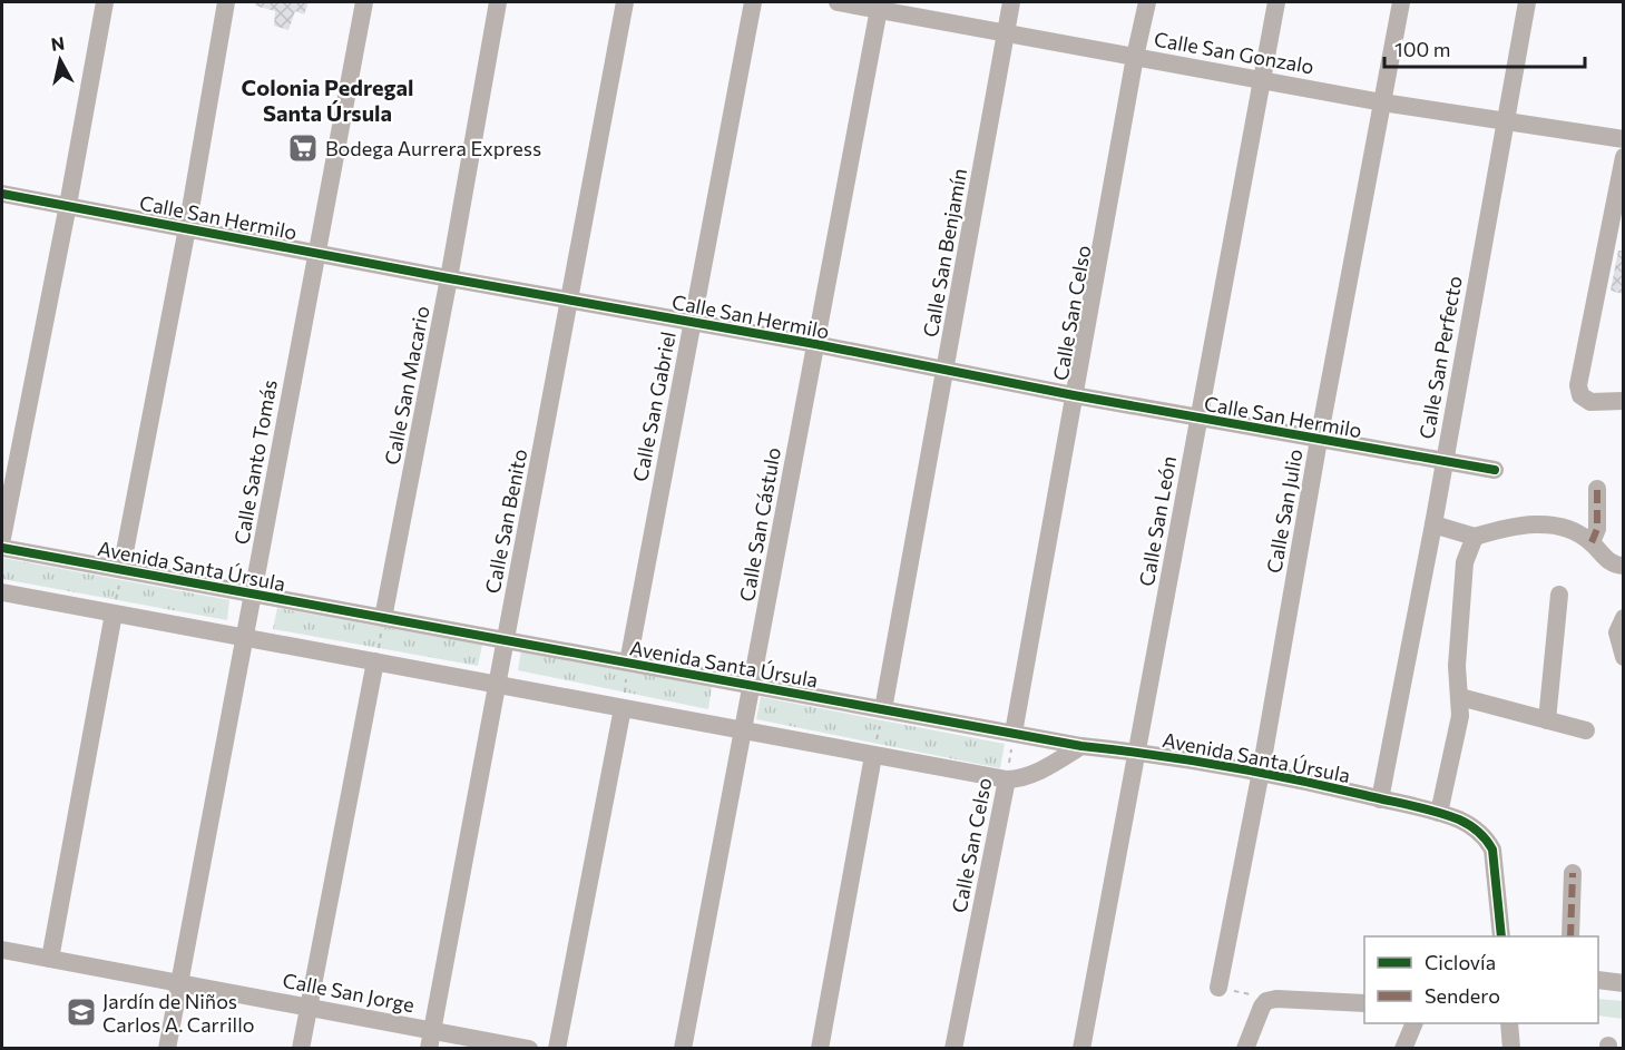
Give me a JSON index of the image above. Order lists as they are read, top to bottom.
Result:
{
  "streets": {
    "street": [
      "Calle San Gonzalo",
      "Calle San Hermilo",
      "Calle San Benjamín",
      "Calle San Celso",
      "Calle San Perfecto",
      "Calle San Macario",
      "Calle San Gabriel",
      "Calle Santo Tomás",
      "Calle San Julio",
      "Calle San Benito",
      "Calle San León",
      "Calle San Cástulo",
      "Avenida Santa Úrsula",
      "Calle San Jorge"
    ]
  },
  "crossings": [
    ["Calle San Gonzalo", "Calle San Benjamín"],
    ["Calle San Gonzalo", "Calle San Celso"],
    ["Calle San Gonzalo", "Calle San Perfecto"],
    ["Calle San Gonzalo", "Calle San Julio"],
    ["Calle San Gonzalo", "Calle San León"],
    ["Calle San Gonzalo", "Calle San Cástulo"],
    ["Calle San Hermilo", "Calle San Benjamín"],
    ["Calle San Hermilo", "Calle San Celso"],
    ["Calle San Hermilo", "Calle San Perfecto"],
    ["Calle San Hermilo", "Calle San Macario"],
    ["Calle San Hermilo", "Calle San Gabriel"],
    ["Calle San Hermilo", "Calle Santo Tomás"],
    ["Calle San Hermilo", "Calle San Julio"],
    ["Calle San Hermilo", "Calle San Benito"],
    ["Calle San Hermilo", "Calle San León"],
    ["Calle San Hermilo", "Calle San Cástulo"],
    ["Calle San Benjamín", "Avenida Santa Úrsula"],
    ["Calle San Celso", "Avenida Santa Úrsula"],
    ["Calle San Perfecto", "Avenida Santa Úrsula"],
    ["Calle San Macario", "Avenida Santa Úrsula"],
    ["Calle San Gabriel", "Avenida Santa Úrsula"],
    ["Calle Santo Tomás", "Avenida Santa Úrsula"],
    ["Calle Santo Tomás", "Calle San Jorge"],
    ["Calle San Julio", "Avenida Santa Úrsula"],
    ["Calle San Benito", "Avenida Santa Úrsula"],
    ["Calle San Benito", "Calle San Jorge"],
    ["Calle San León", "Avenida Santa Úrsula"],
    ["Calle San Cástulo", "Avenida Santa Úrsula"]
  ],
  "districts": ["Colonia Pedregal Santa Úrsula"],
  "places": {
    "supermarket": ["Bodega Aurrera Express"],
    "school or university": ["Jardín de Niños Carlos A. Carrillo"]
  },
  "legend": ["Ciclovía", "Sendero"],
  "scale_bar": "100 m",
  "north": "top"
}
